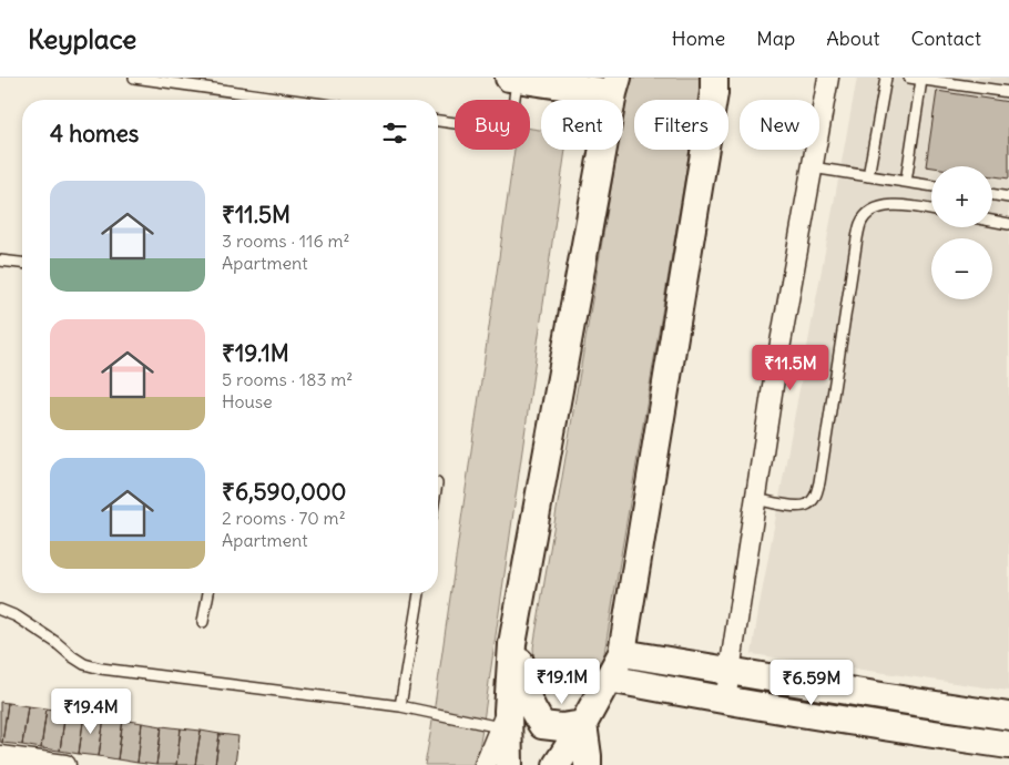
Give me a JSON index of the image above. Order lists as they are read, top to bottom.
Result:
{
  "page": {
    "header": "Keyplace",
    "nav": [
      "Home",
      "Map",
      "About",
      "Contact"
    ],
    "chip": [
      "Buy",
      "Rent",
      "Filters",
      "New"
    ],
    "heading": "4 homes",
    "map_buttons": ["+", "−"],
    "list": [
      {
        "name": "₹11.5M",
        "note": "3 rooms · 116 m² · Apartment"
      },
      {
        "name": "₹19.1M",
        "note": "5 rooms · 183 m² · House"
      },
      {
        "name": "₹6,590,000",
        "note": "2 rooms · 70 m² · Apartment"
      }
    ],
    "price": [
      "₹11.5M",
      "₹19.1M",
      "₹6.59M",
      "₹19.4M"
    ]
  }
}
